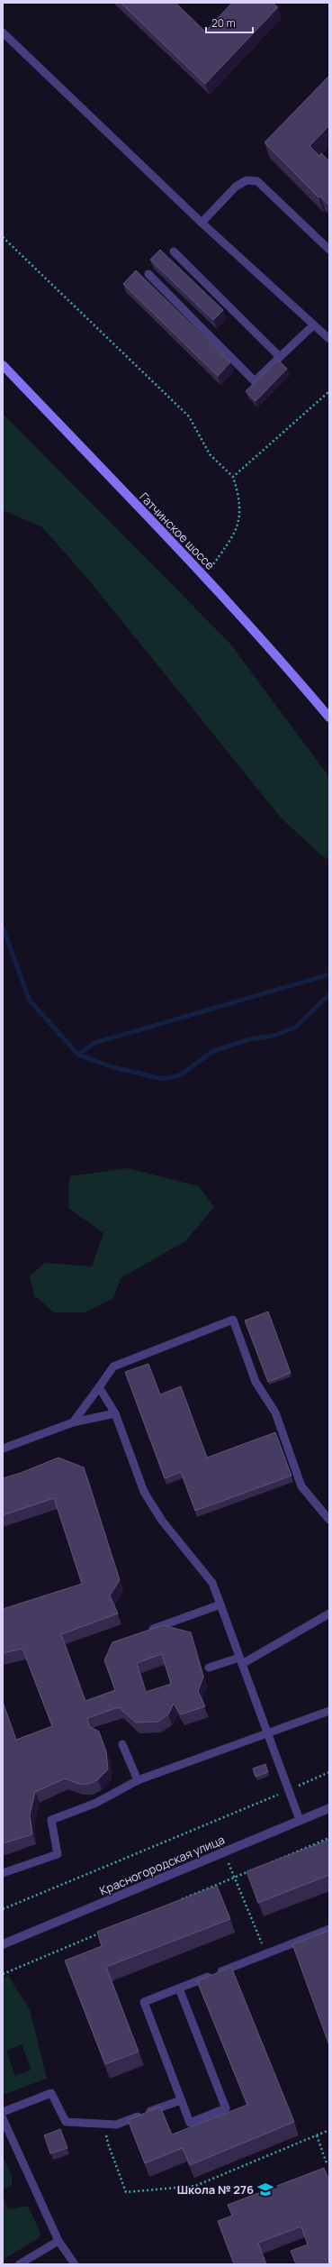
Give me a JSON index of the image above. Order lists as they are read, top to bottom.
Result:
{
  "streets": {
    "main road": ["Гатчинское шоссе"],
    "street": ["Красногородская улица"]
  },
  "places": {
    "school or university": ["Школа № 276"]
  },
  "scale_bar": "20 m"
}
